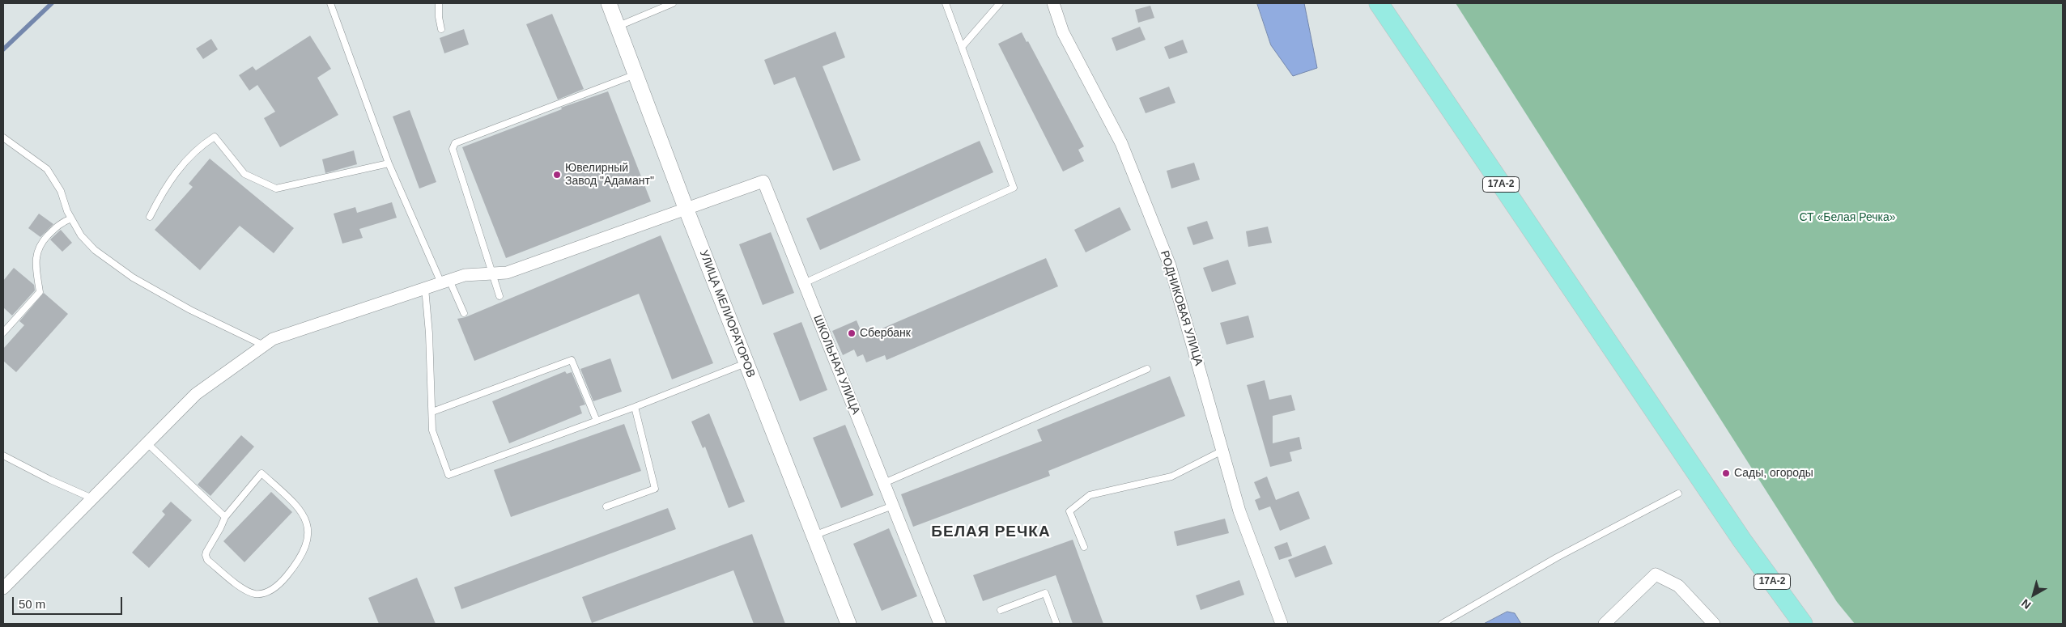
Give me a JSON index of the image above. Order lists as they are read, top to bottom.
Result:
{
  "streets": {
    "main road": ["17А-2"],
    "street": ["РОДНИКОВАЯ УЛИЦА", "УЛИЦА МЕЛИОРАТОРОВ", "ШКОЛЬНАЯ УЛИЦА"]
  },
  "crossings": [
    ["УЛИЦА МЕЛИОРАТОРОВ", "ШКОЛЬНАЯ УЛИЦА"]
  ],
  "districts": ["БЕЛАЯ РЕЧКА"],
  "parks": ["СТ «Белая Речка»"],
  "places": ["Ювелирный Завод \"Адамант\"", "Сбербанк", "Сады, огороды"],
  "scale_bar": "50 m",
  "north": "bottom left"
}
